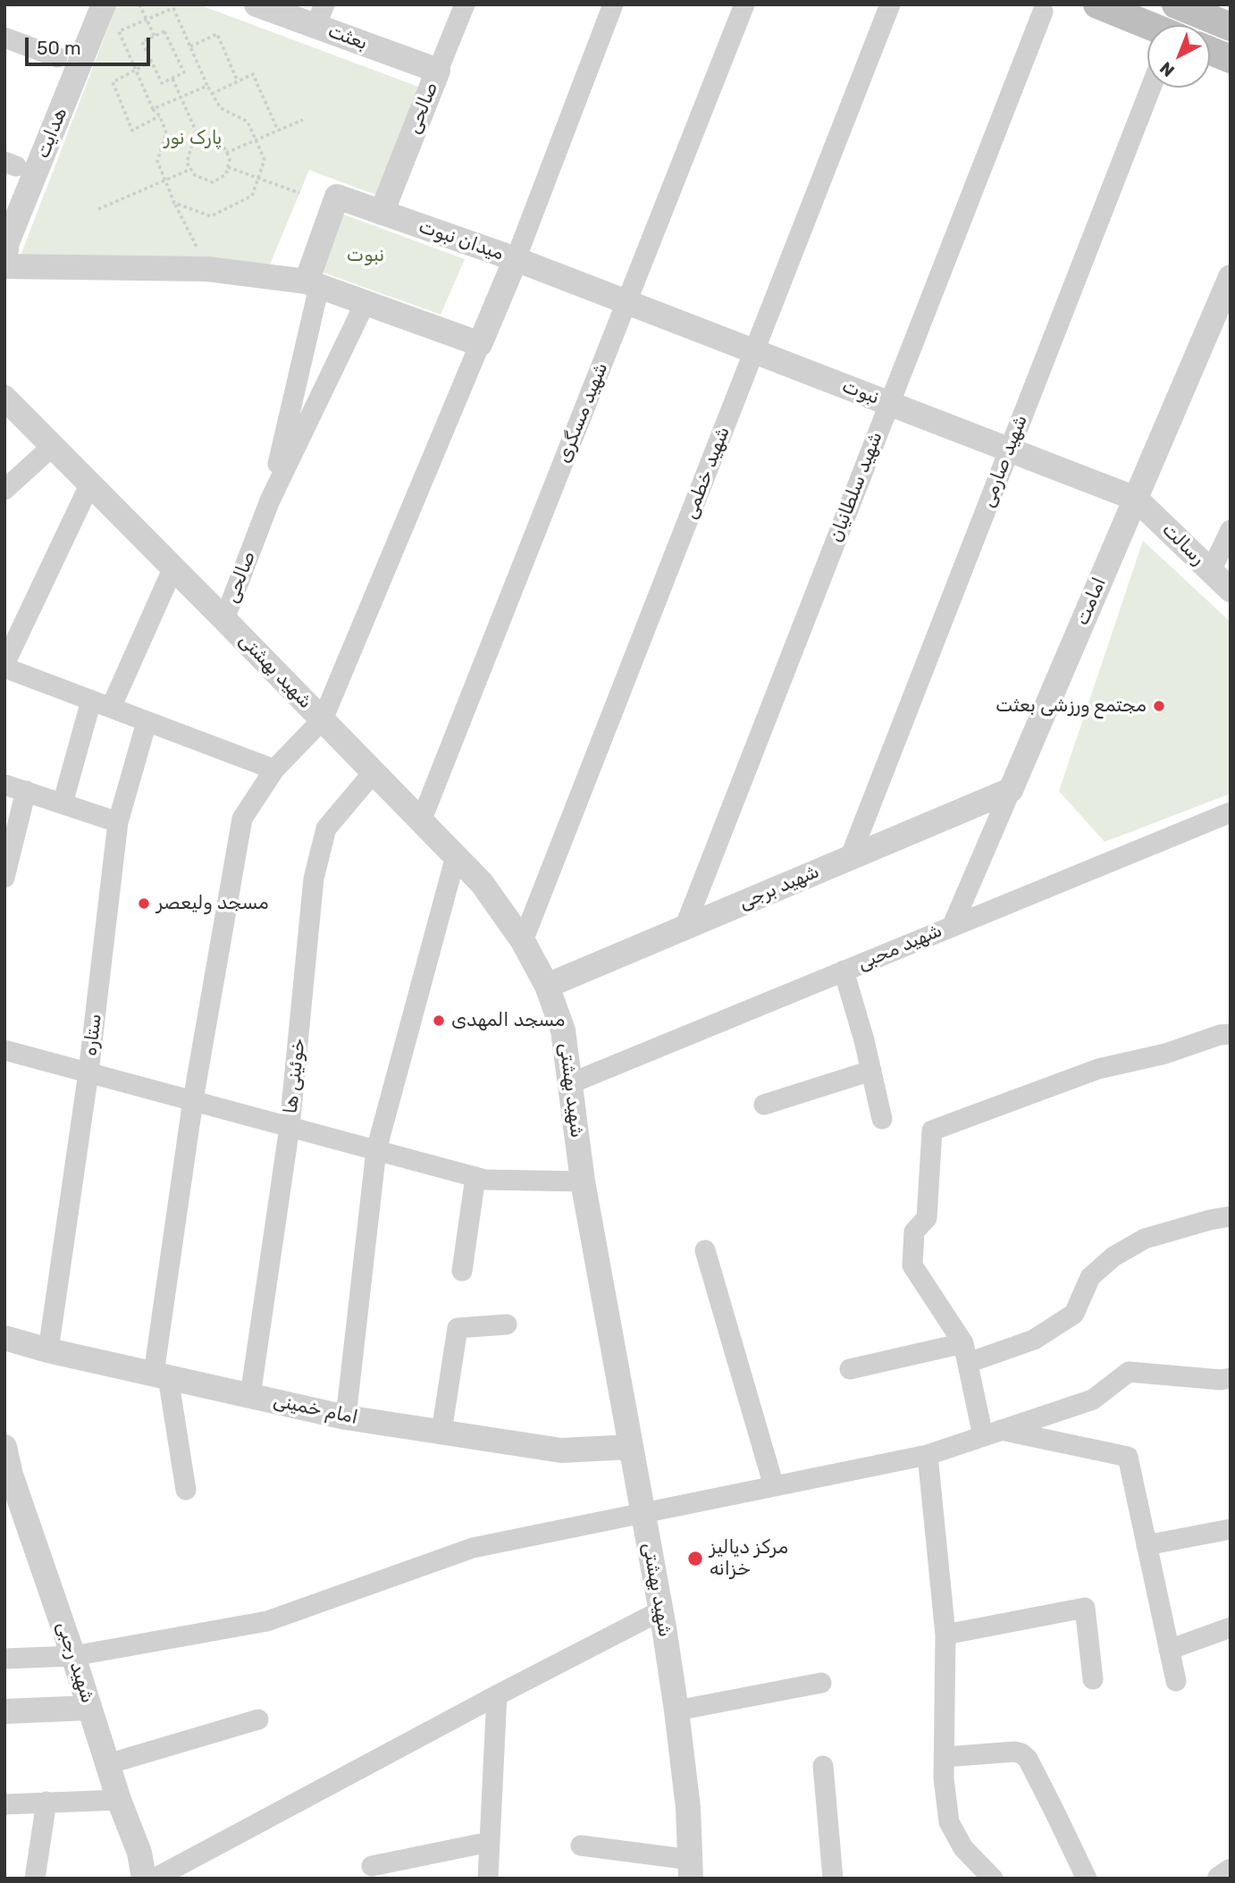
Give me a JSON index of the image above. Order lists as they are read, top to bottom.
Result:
{
  "streets": {
    "street": [
      "بعثت",
      "صالحی",
      "هدایت",
      "میدان نبوت",
      "نبوت",
      "شهید مسگری",
      "شهید صارمی",
      "شهید خطمی",
      "شهید سلطانیان",
      "رسالت",
      "امامت",
      "شهید بهشتی",
      "شهید برجی",
      "شهید محبی",
      "ستاره",
      "خوئینی ها",
      "امام خمینی",
      "شهید رجبی"
    ]
  },
  "crossings": [
    ["بعثت", "صالحی"],
    ["صالحی", "میدان نبوت"],
    ["صالحی", "شهید بهشتی"],
    ["میدان نبوت", "نبوت"],
    ["نبوت", "شهید مسگری"],
    ["نبوت", "شهید صارمی"],
    ["نبوت", "شهید خطمی"],
    ["نبوت", "شهید سلطانیان"],
    ["نبوت", "رسالت"],
    ["نبوت", "امامت"],
    ["شهید مسگری", "شهید بهشتی"],
    ["شهید صارمی", "شهید برجی"],
    ["شهید خطمی", "شهید بهشتی"],
    ["شهید سلطانیان", "شهید برجی"],
    ["رسالت", "امامت"],
    ["امامت", "شهید برجی"],
    ["امامت", "شهید محبی"],
    ["شهید بهشتی", "شهید برجی"],
    ["شهید بهشتی", "شهید محبی"],
    ["شهید بهشتی", "خوئینی ها"],
    ["شهید بهشتی", "امام خمینی"],
    ["ستاره", "امام خمینی"],
    ["خوئینی ها", "امام خمینی"]
  ],
  "parks": ["پارک نور", "نبوت"],
  "places": [
    "مجتمع ورزشی بعثت",
    "مسجد ولیعصر",
    "مسجد المهدی",
    "مرکز دیالیز خزانه"
  ],
  "scale_bar": "50 m",
  "north": "bottom left"
}
